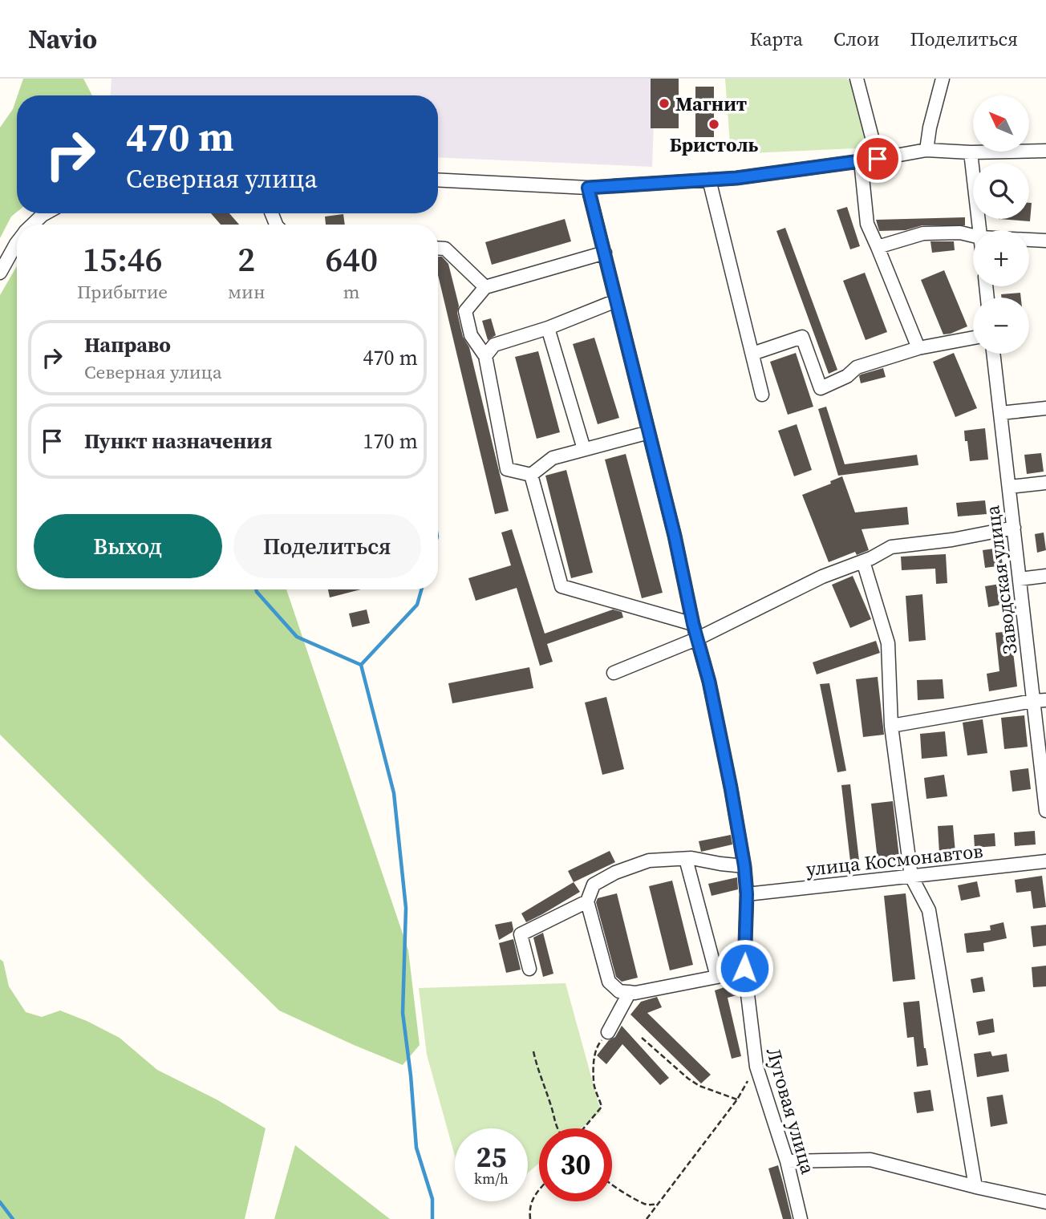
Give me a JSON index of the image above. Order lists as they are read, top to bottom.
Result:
{
  "streets": {
    "street": ["Заводская улица", "улица Космонавтов", "Луговая улица"]
  },
  "crossings": [
    ["улица Космонавтов", "Луговая улица"]
  ],
  "places": ["Магнит", "Бристоль"],
  "north": "top left",
  "page": {
    "header": "Navio",
    "nav": ["Карта", "Слои", "Поделиться"],
    "map_buttons": ["+", "−"],
    "turn": ["470 m", "Северная улица"],
    "eta": [
      "15:46",
      "Прибытие",
      "2",
      "мин",
      "640",
      "m"
    ],
    "list": [
      {
        "name": "Направо",
        "note": "Северная улица",
        "value": "470 m"
      },
      {
        "name": "Пункт назначения",
        "value": "170 m"
      }
    ],
    "buttons": ["Выход", "Поделиться"],
    "speed": "25 km/h",
    "limit": "30"
  }
}
